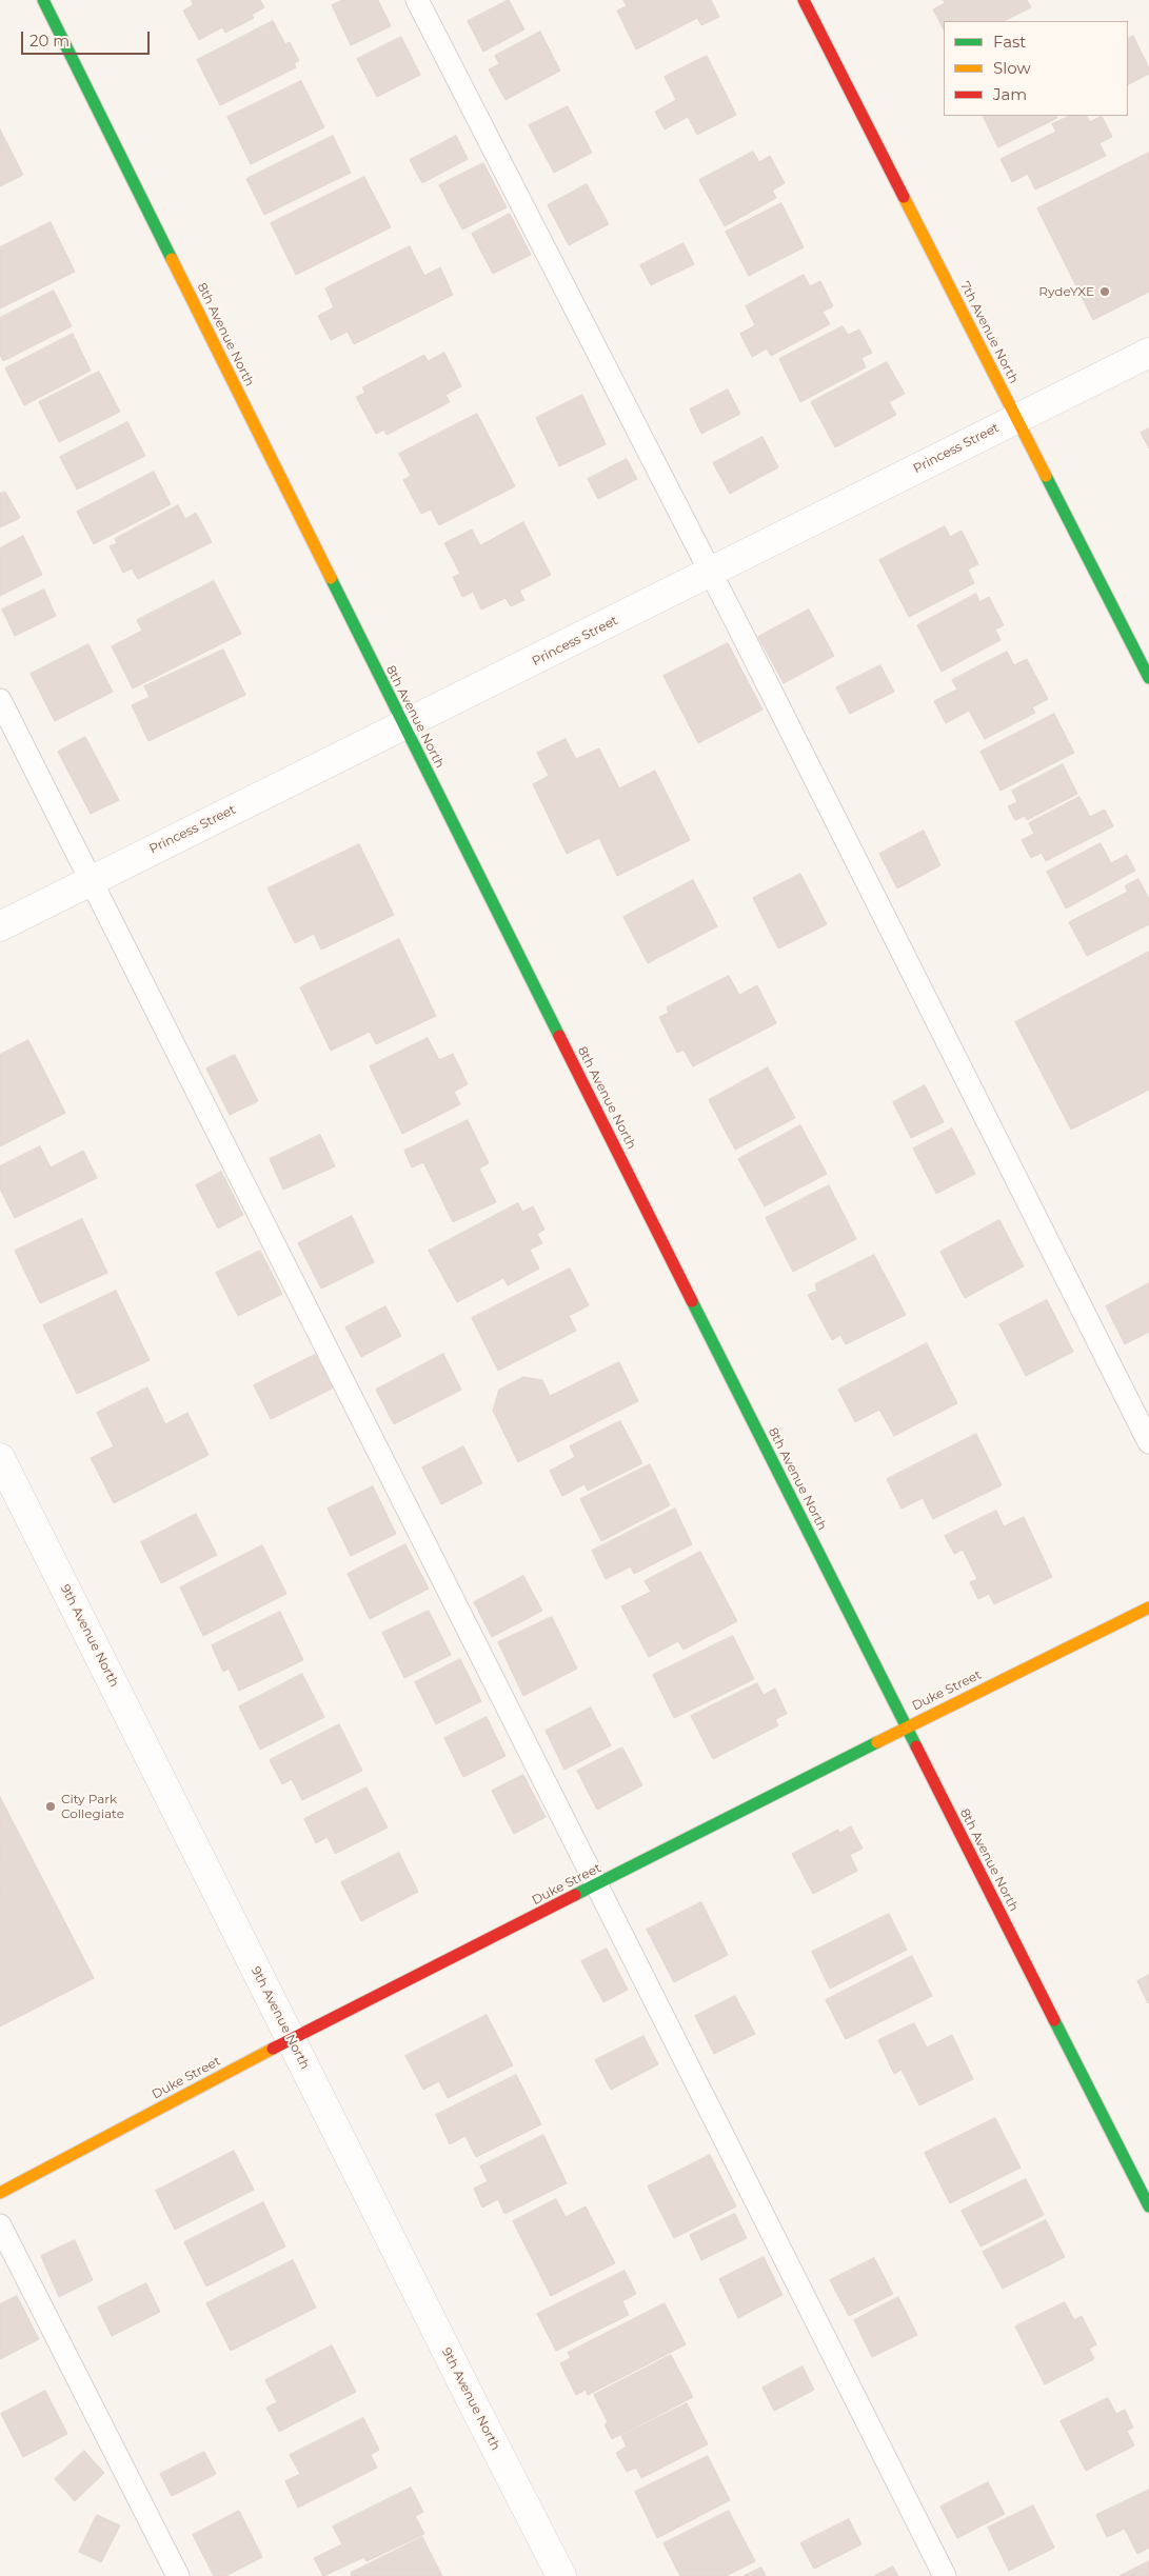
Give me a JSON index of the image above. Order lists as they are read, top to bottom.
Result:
{
  "streets": {
    "street": [
      "7th Avenue North",
      "8th Avenue North",
      "Princess Street",
      "9th Avenue North",
      "Duke Street"
    ]
  },
  "crossings": [
    ["7th Avenue North", "Princess Street"],
    ["8th Avenue North", "Princess Street"],
    ["8th Avenue North", "Duke Street"],
    ["9th Avenue North", "Duke Street"]
  ],
  "places": ["RydeYXE", "City Park Collegiate"],
  "legend": ["Fast", "Slow", "Jam"],
  "scale_bar": "20 m"
}
